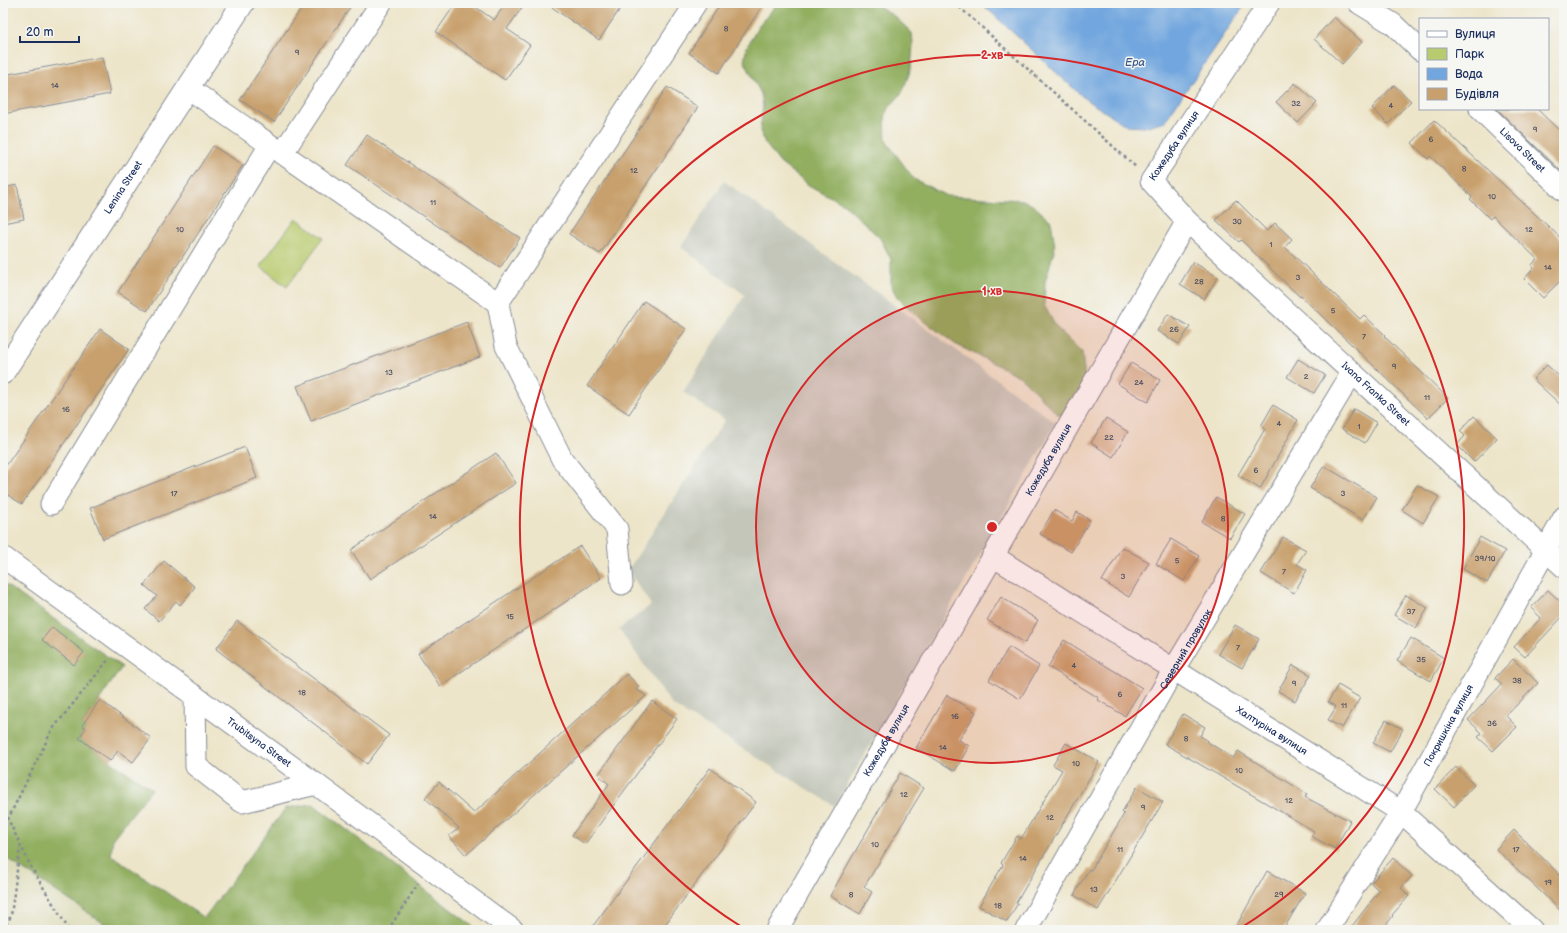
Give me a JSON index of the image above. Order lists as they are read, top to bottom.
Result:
{
  "streets": {
    "main road": ["Lenina Street"],
    "street": [
      "Кожедуба вулиця",
      "Lisova Street",
      "Ivana Franka Street",
      "Северний провулок",
      "Покришкіна вулиця",
      "Халтуріна вулиця",
      "Trubitsyna Street"
    ]
  },
  "crossings": [
    ["Кожедуба вулиця", "Ivana Franka Street"],
    ["Кожедуба вулиця", "Халтуріна вулиця"],
    ["Ivana Franka Street", "Северний провулок"],
    ["Ivana Franka Street", "Покришкіна вулиця"],
    ["Северний провулок", "Халтуріна вулиця"],
    ["Покришкіна вулиця", "Халтуріна вулиця"]
  ],
  "water": ["Ера"],
  "house_numbers": [
    "8",
    "9",
    "14",
    "32",
    "4",
    "9",
    "6",
    "8",
    "12",
    "10",
    "11",
    "30",
    "10",
    "12",
    "1",
    "14",
    "3",
    "28",
    "5",
    "26",
    "7",
    "9",
    "13",
    "2",
    "24",
    "11",
    "16",
    "4",
    "1",
    "22",
    "6",
    "17",
    "3",
    "14",
    "8",
    "39/10",
    "5",
    "7",
    "3",
    "37",
    "15",
    "7",
    "35",
    "4",
    "38",
    "9",
    "18",
    "6",
    "11",
    "16",
    "36",
    "8",
    "14",
    "10",
    "10",
    "12",
    "12",
    "9",
    "12",
    "10",
    "11",
    "17",
    "14",
    "19",
    "13",
    "8",
    "29",
    "18"
  ],
  "legend": [
    "Вулиця",
    "Парк",
    "Вода",
    "Будівля"
  ],
  "scale_bar": "20 m",
  "rings": ["2 хв", "1 хв"]
}
